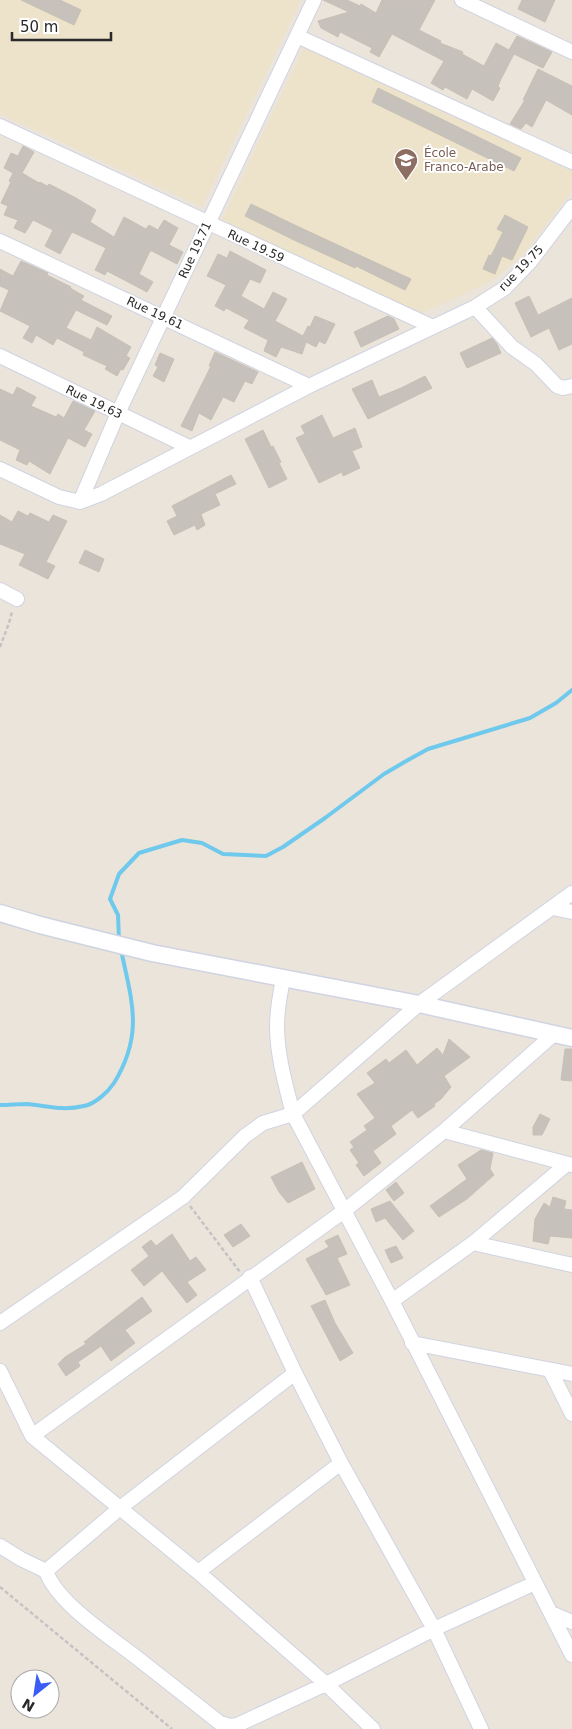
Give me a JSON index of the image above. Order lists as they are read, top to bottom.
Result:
{
  "streets": {
    "street": [
      "Rue 19.59",
      "Rue 19.71",
      "rue 19.75",
      "Rue 19.61",
      "Rue 19.63"
    ]
  },
  "crossings": [
    ["Rue 19.59", "Rue 19.71"],
    ["Rue 19.59", "rue 19.75"],
    ["Rue 19.71", "rue 19.75"],
    ["Rue 19.71", "Rue 19.61"],
    ["Rue 19.71", "Rue 19.63"],
    ["rue 19.75", "Rue 19.61"],
    ["rue 19.75", "Rue 19.63"]
  ],
  "places": {
    "school or university": ["École Franco-Arabe"]
  },
  "scale_bar": "50 m",
  "north": "bottom left"
}
